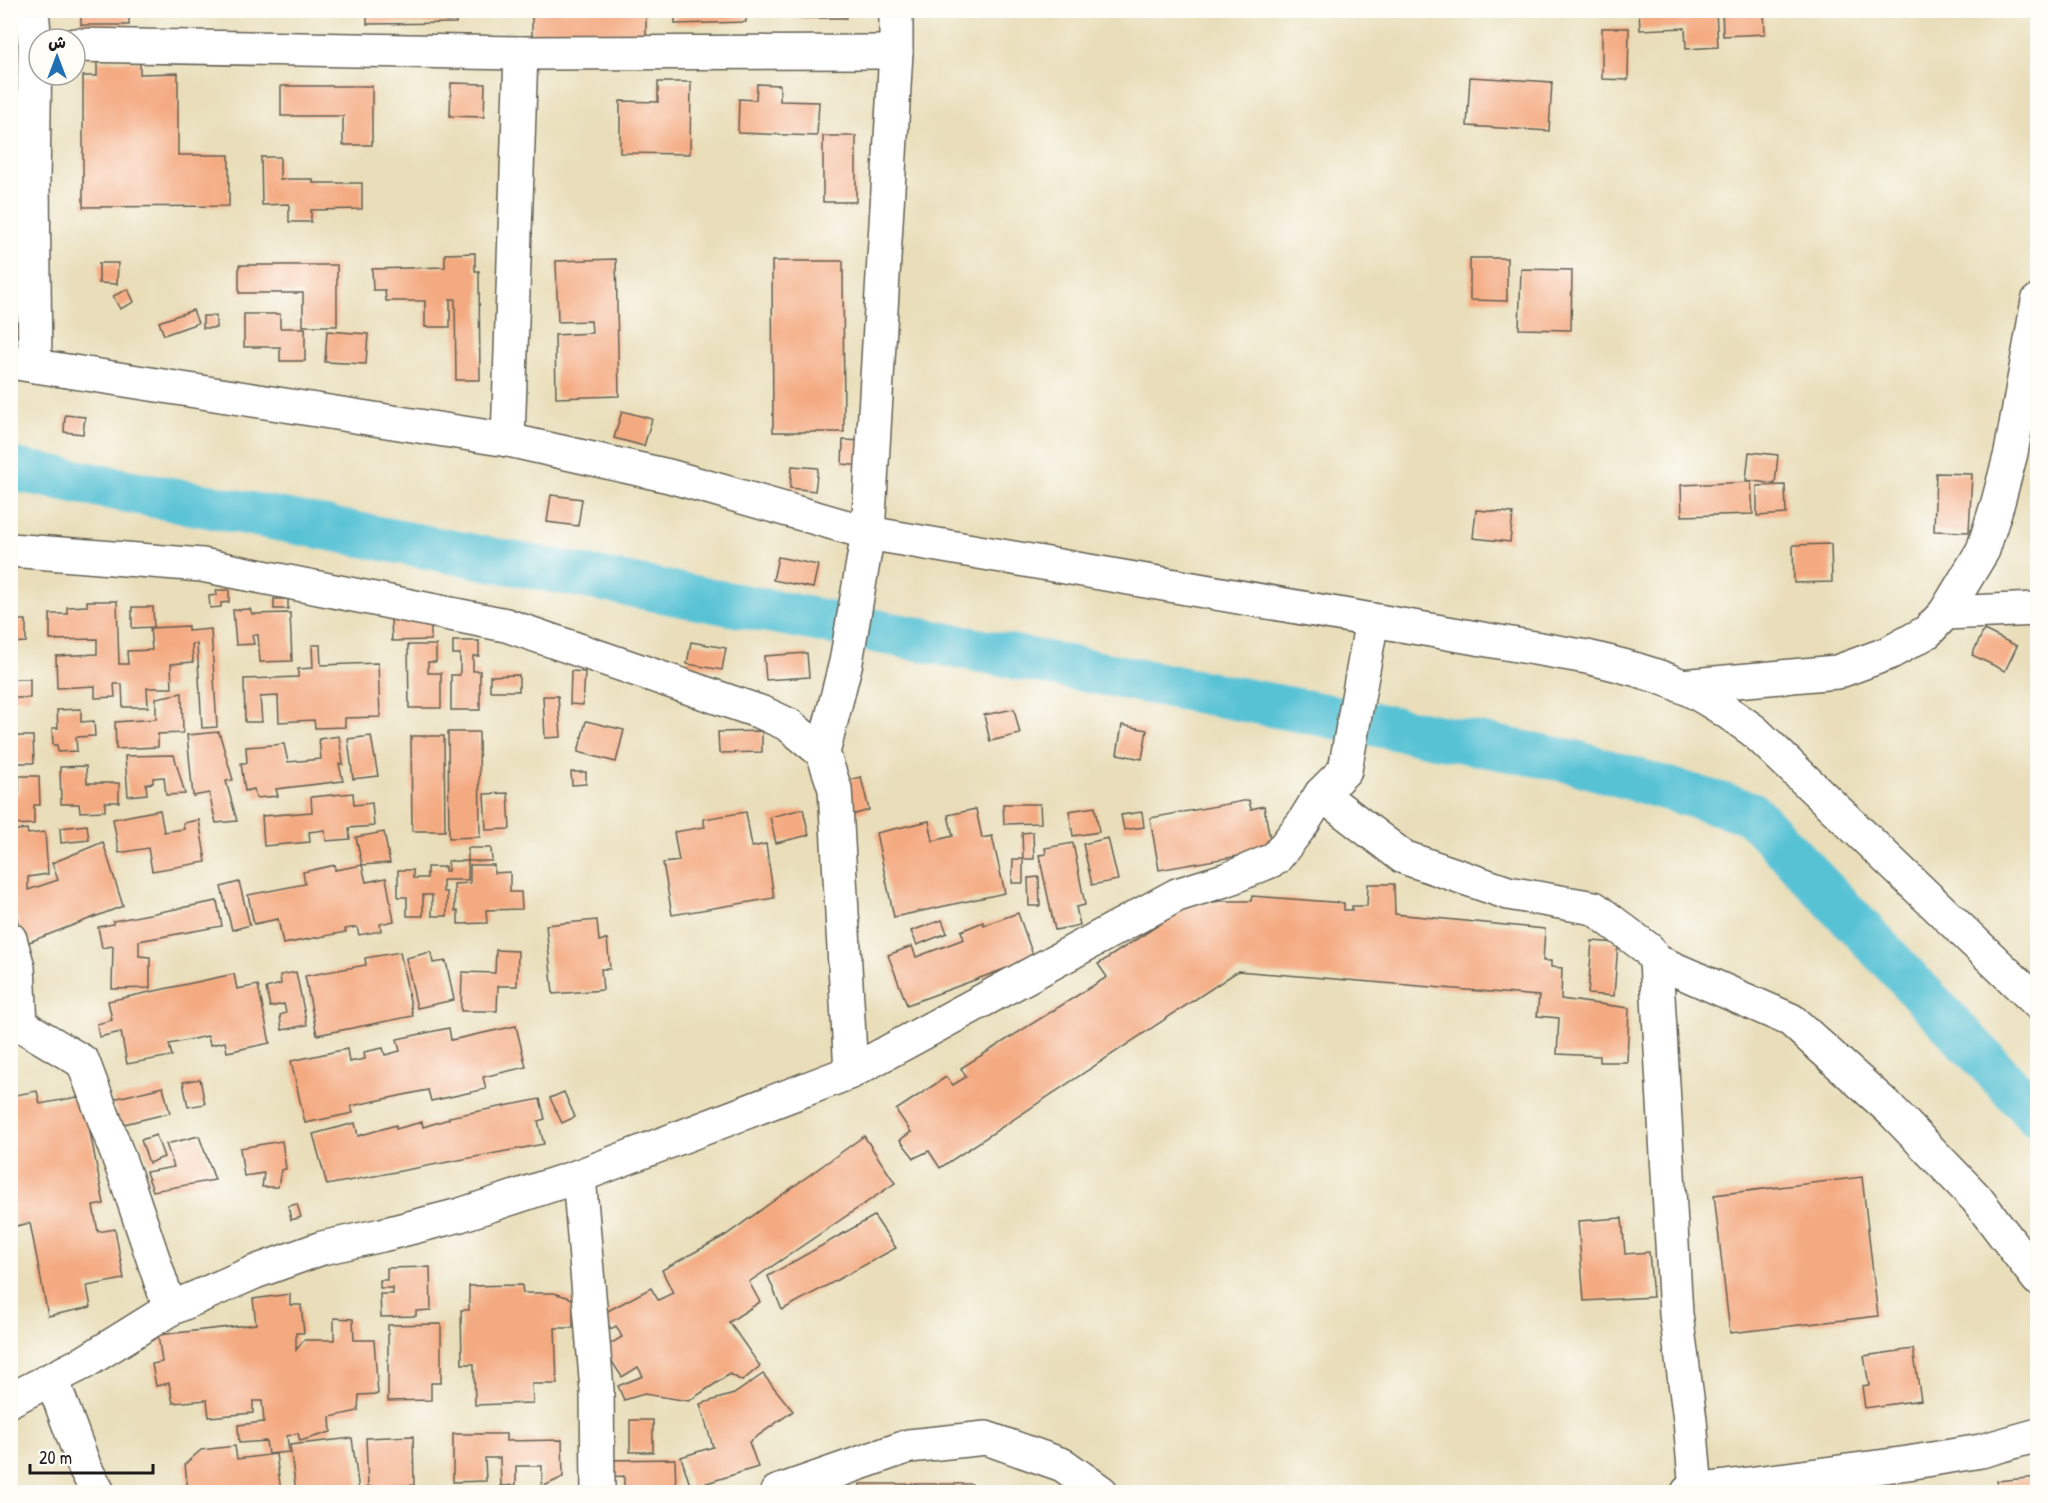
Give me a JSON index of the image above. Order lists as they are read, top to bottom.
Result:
{
  "scale_bar": "20 m",
  "north": "top"
}
